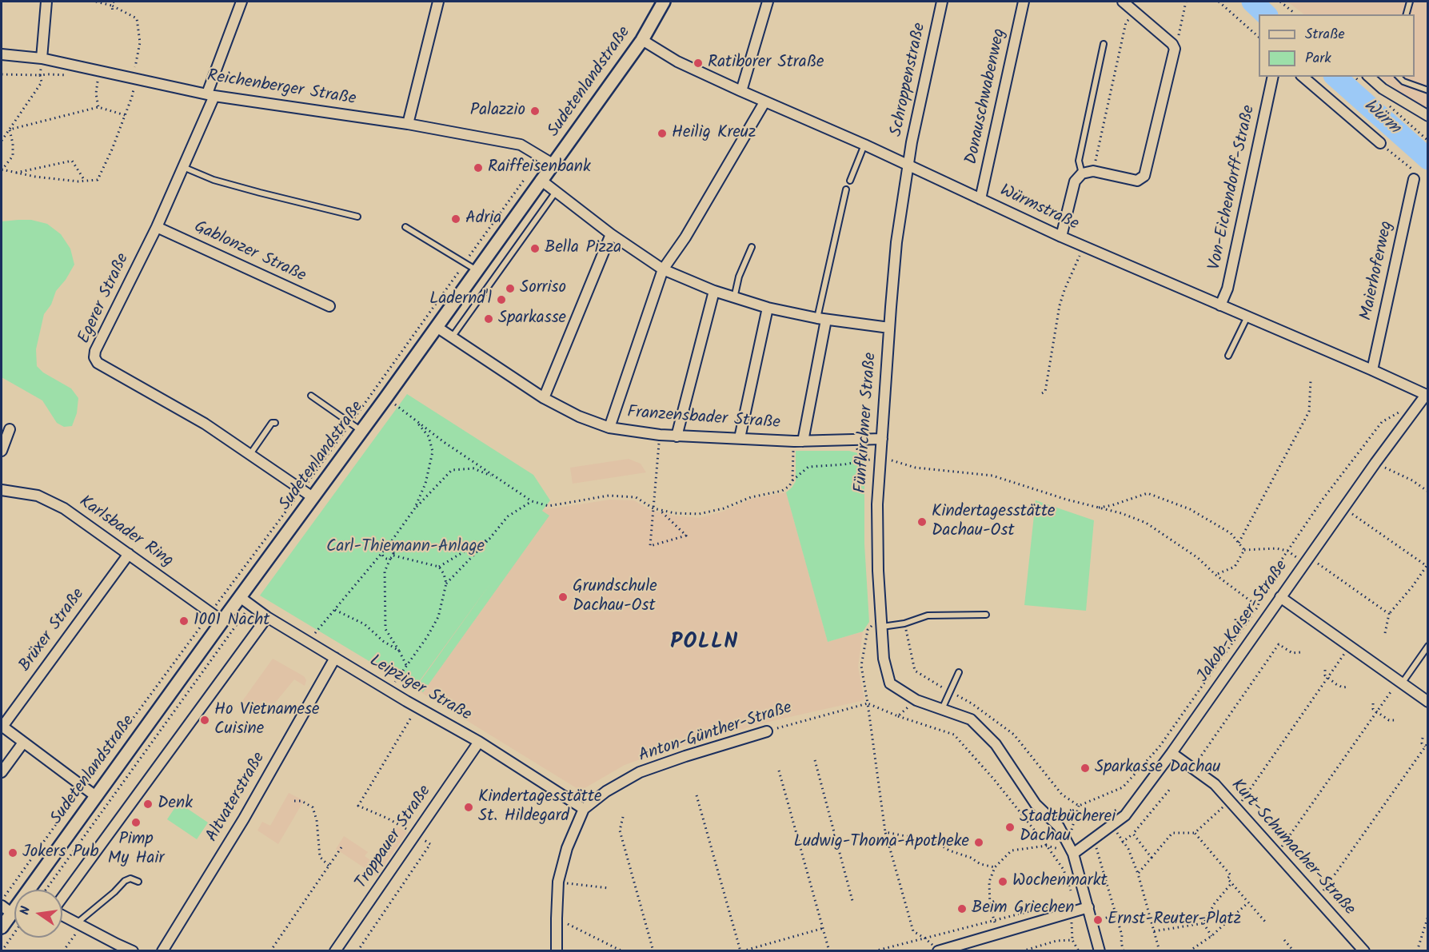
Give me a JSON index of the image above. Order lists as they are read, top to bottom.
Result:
{
  "streets": {
    "street": [
      "Schroppenstraße",
      "Sudetenlandstraße",
      "Reichenberger Straße",
      "Donauschwabenweg",
      "Von-Eichendorff-Straße",
      "Würmstraße",
      "Gablonzer Straße",
      "Maierhoferweg",
      "Egerer Straße",
      "Franzensbader Straße",
      "Fünfkirchner Straße",
      "Karlsbader Ring",
      "Jakob-Kaiser-Straße",
      "Brüxer Straße",
      "Leipziger Straße",
      "Anton-Günther-Straße",
      "Altvaterstraße",
      "Troppauer Straße",
      "Kurt-Schumacher-Straße"
    ]
  },
  "crossings": [
    ["Schroppenstraße", "Würmstraße"],
    ["Schroppenstraße", "Fünfkirchner Straße"],
    ["Sudetenlandstraße", "Reichenberger Straße"],
    ["Sudetenlandstraße", "Würmstraße"],
    ["Sudetenlandstraße", "Egerer Straße"],
    ["Sudetenlandstraße", "Franzensbader Straße"],
    ["Sudetenlandstraße", "Karlsbader Ring"],
    ["Sudetenlandstraße", "Leipziger Straße"],
    ["Reichenberger Straße", "Egerer Straße"],
    ["Donauschwabenweg", "Würmstraße"],
    ["Von-Eichendorff-Straße", "Würmstraße"],
    ["Würmstraße", "Maierhoferweg"],
    ["Würmstraße", "Fünfkirchner Straße"],
    ["Würmstraße", "Jakob-Kaiser-Straße"],
    ["Gablonzer Straße", "Egerer Straße"],
    ["Franzensbader Straße", "Fünfkirchner Straße"],
    ["Karlsbader Ring", "Brüxer Straße"],
    ["Jakob-Kaiser-Straße", "Kurt-Schumacher-Straße"],
    ["Leipziger Straße", "Anton-Günther-Straße"],
    ["Leipziger Straße", "Altvaterstraße"],
    ["Leipziger Straße", "Troppauer Straße"]
  ],
  "districts": ["POLLN"],
  "water": ["Würm"],
  "parks": ["Carl-Thiemann-Anlage"],
  "places": [
    "Ratiborer Straße",
    "Palazzio",
    "Heilig Kreuz",
    "Raiffeisenbank",
    "Adria",
    "Bella Pizza",
    "Sorriso",
    "Ladernd'l",
    "Sparkasse",
    "Kindertagesstätte Dachau-Ost",
    "Grundschule Dachau-Ost",
    "1001 Nacht",
    "Ho Vietnamese Cuisine",
    "Sparkasse Dachau",
    "Denk",
    "Kindertagesstätte St. Hildegard",
    "Pimp My Hair",
    "Stadtbücherei Dachau",
    "Ludwig-Thoma-Apotheke",
    "Jokers Pub",
    "Wochenmarkt",
    "Beim Griechen",
    "Ernst-Reuter-Platz"
  ],
  "legend": ["Straße", "Park"],
  "north": "left"
}
